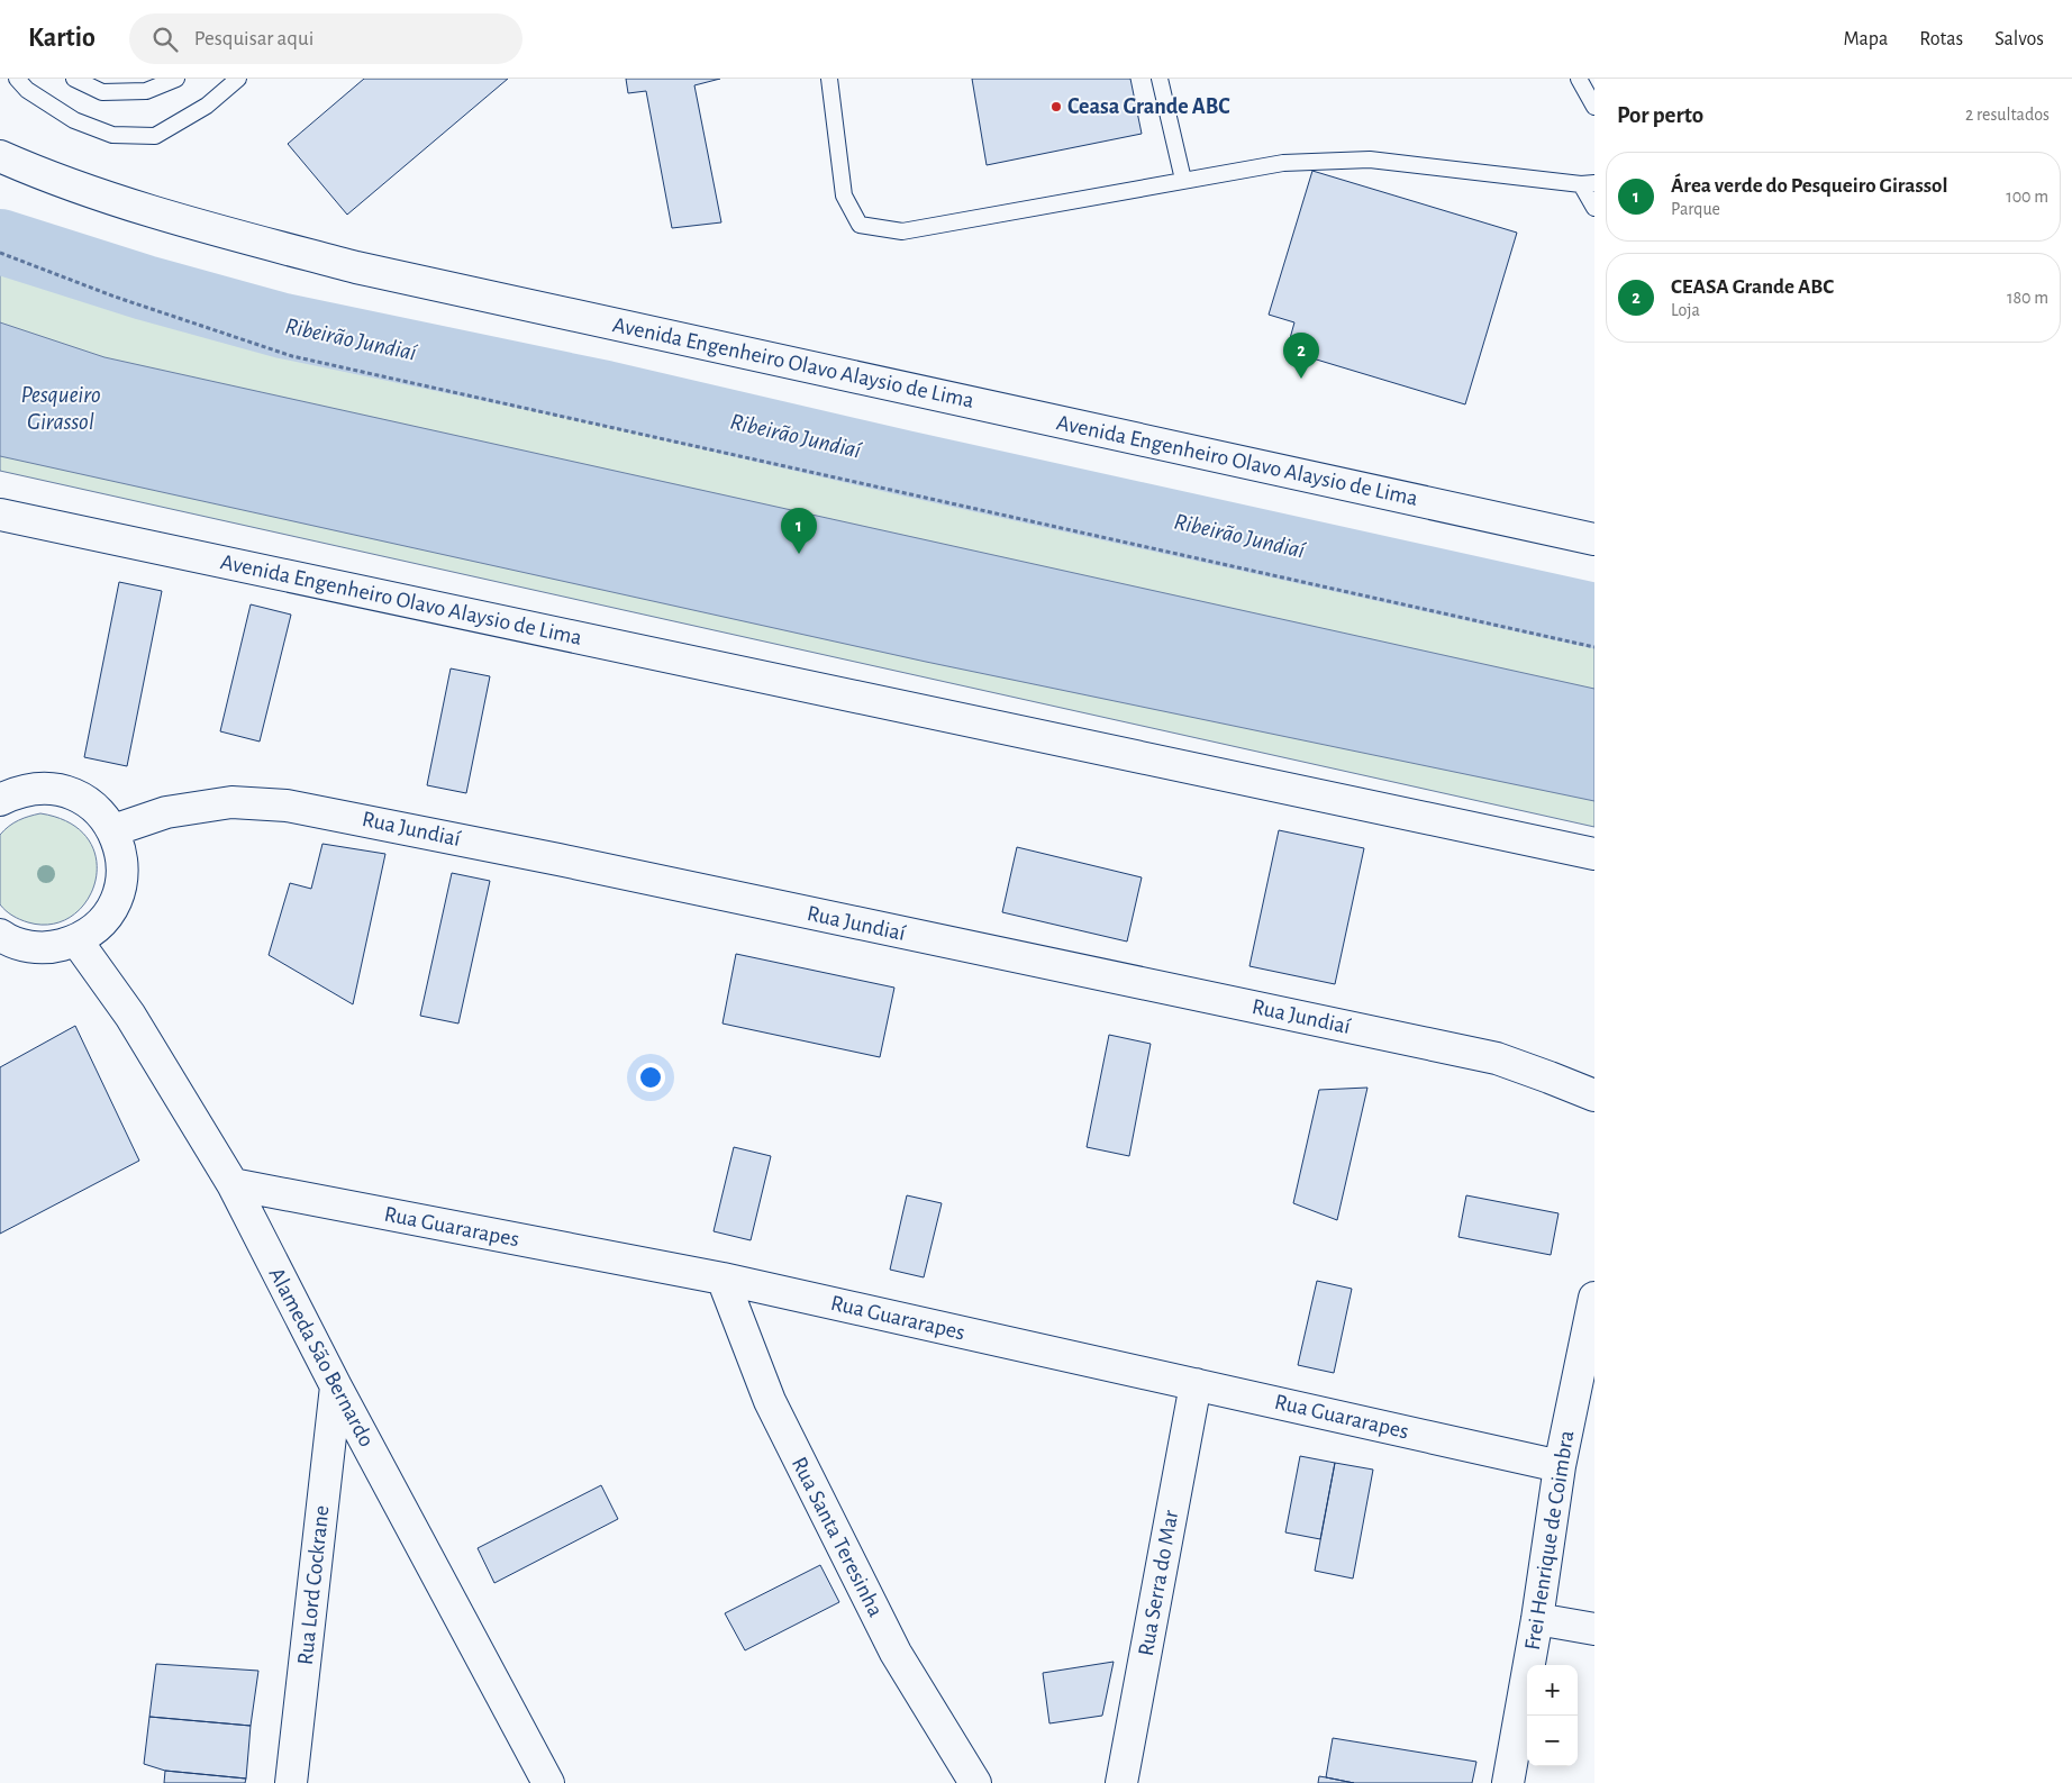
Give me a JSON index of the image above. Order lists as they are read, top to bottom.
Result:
{
  "streets": {
    "street": [
      "Avenida Engenheiro Olavo Alaysio de Lima",
      "Rua Jundiaí",
      "Rua Guararapes",
      "Alameda São Bernardo",
      "Rua Santa Teresinha",
      "Frei Henrique de Coimbra",
      "Rua Serra do Mar",
      "Rua Lord Cockrane"
    ]
  },
  "crossings": [
    ["Rua Guararapes", "Alameda São Bernardo"],
    ["Rua Guararapes", "Rua Santa Teresinha"],
    ["Rua Guararapes", "Frei Henrique de Coimbra"],
    ["Rua Guararapes", "Rua Serra do Mar"],
    ["Alameda São Bernardo", "Rua Lord Cockrane"]
  ],
  "water": ["Ribeirão Jundiaí", "Pesqueiro Girassol"],
  "places": ["Ceasa Grande ABC"],
  "page": {
    "header": "Kartio",
    "search": "Pesquisar aqui",
    "nav": ["Mapa", "Rotas", "Salvos"],
    "heading": ["Por perto", "2 resultados"],
    "list": [
      {
        "mark": "1",
        "name": "Área verde do Pesqueiro Girassol",
        "note": "Parque",
        "value": "100 m"
      },
      {
        "mark": "2",
        "name": "CEASA Grande ABC",
        "note": "Loja",
        "value": "180 m"
      }
    ],
    "pins": ["2", "1"],
    "map_buttons": ["+", "−"]
  }
}
